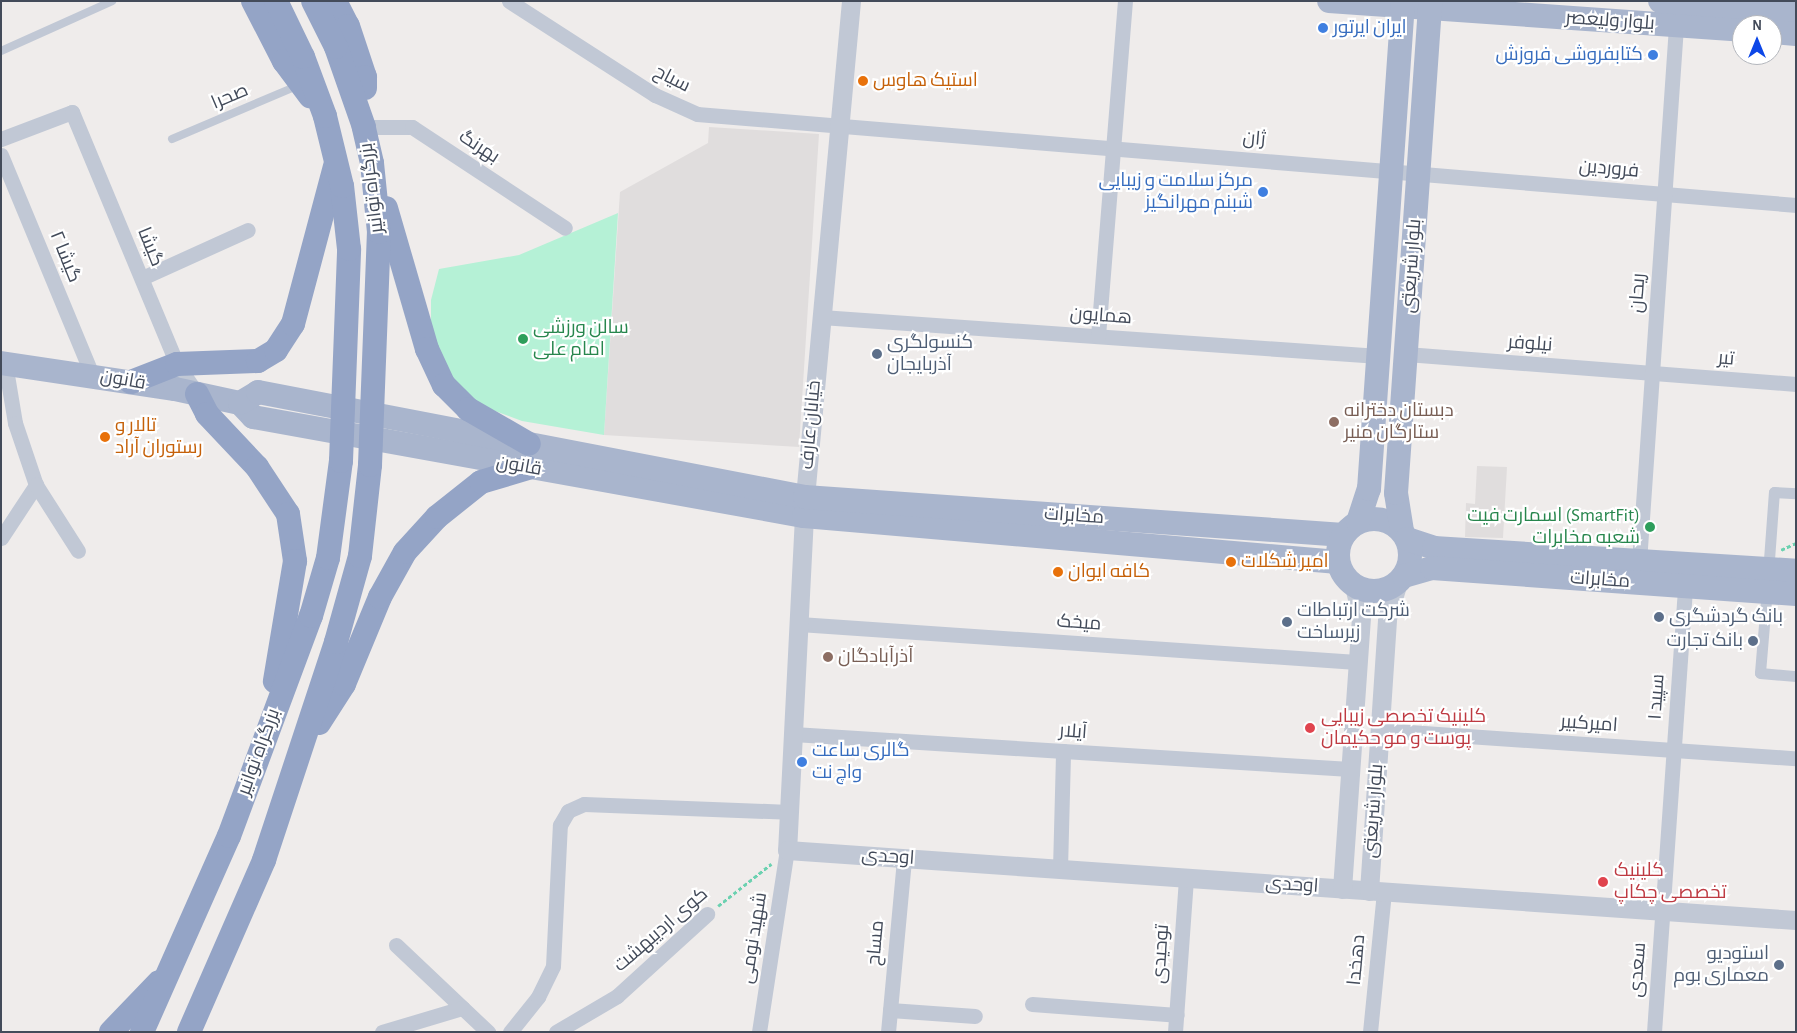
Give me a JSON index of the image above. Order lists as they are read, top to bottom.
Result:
{
  "streets": {
    "highway": ["بزرگراه توانیر"],
    "main road": [
      "بلوار ولیعصر",
      "بلوار شریعتى",
      "قانون",
      "مخابرات"
    ],
    "street": [
      "سیاح",
      "ژان",
      "بهرنگ",
      "فروردین",
      "گیشا",
      "گیشا ۲",
      "ریحان",
      "همایون",
      "نیلوفر",
      "تیر",
      "خیابان عارف",
      "میخک",
      "سپید ۱",
      "امیرکبیر",
      "آیلار",
      "اوحدی",
      "کوی اردیبهشت",
      "شهید نومی",
      "مساح",
      "توحیدی",
      "دهخدا",
      "سعدی"
    ],
    "lane": ["صحرا"]
  },
  "crossings": [
    ["بلوار ولیعصر", "بلوار شریعتى"],
    ["بلوار ولیعصر", "ریحان"],
    ["سیاح", "ژان"],
    ["سیاح", "خیابان عارف"],
    ["ژان", "فروردین"],
    ["ژان", "بلوار شریعتى"],
    ["ژان", "خیابان عارف"],
    ["بهرنگ", "بزرگراه توانیر"],
    ["فروردین", "بلوار شریعتى"],
    ["فروردین", "ریحان"],
    ["گیشا", "قانون"],
    ["گیشا ۲", "قانون"],
    ["بلوار شریعتى", "همایون"],
    ["بلوار شریعتى", "نیلوفر"],
    ["بلوار شریعتى", "مخابرات"],
    ["بلوار شریعتى", "میخک"],
    ["بلوار شریعتى", "امیرکبیر"],
    ["بلوار شریعتى", "آیلار"],
    ["بلوار شریعتى", "اوحدی"],
    ["بلوار شریعتى", "دهخدا"],
    ["ریحان", "نیلوفر"],
    ["ریحان", "تیر"],
    ["ریحان", "مخابرات"],
    ["همایون", "خیابان عارف"],
    ["نیلوفر", "تیر"],
    ["قانون", "خیابان عارف"],
    ["قانون", "مخابرات"],
    ["خیابان عارف", "مخابرات"],
    ["خیابان عارف", "میخک"],
    ["خیابان عارف", "آیلار"],
    ["خیابان عارف", "اوحدی"],
    ["خیابان عارف", "کوی اردیبهشت"],
    ["خیابان عارف", "شهید نومی"],
    ["مخابرات", "سپید ۱"],
    ["سپید ۱", "امیرکبیر"],
    ["سپید ۱", "اوحدی"],
    ["سپید ۱", "سعدی"],
    ["اوحدی", "کوی اردیبهشت"],
    ["اوحدی", "شهید نومی"],
    ["اوحدی", "مساح"],
    ["اوحدی", "توحیدی"],
    ["اوحدی", "دهخدا"],
    ["اوحدی", "سعدی"],
    ["کوی اردیبهشت", "شهید نومی"]
  ],
  "places": [
    "ایران ایرتور",
    "کتابفروشی فروزش",
    "استیک هاوس",
    "مرکز سلامت و زیبایی شبنم مهرانگیز",
    "سالن ورزشی امام علی",
    "کنسولگری آذربایجان",
    "دبستان دخترانه ستارگان منیر",
    "تالار و رستوران آراد",
    "اسمارت فیت (SmartFit) شعبه مخابرات",
    "امیر شکلات",
    "کافه ایوان",
    "بانک گردشگری",
    "شرکت ارتباطات زیرساخت",
    "بانک تجارت",
    "آذرآبادگان",
    "کلینیک تخصصی زیبایی پوست و مو حکیمان",
    "گالری ساعت واچ نت",
    "کلينيک تخصصی چکاپ",
    "استودیو معماری بوم"
  ],
  "north": "top"
}
